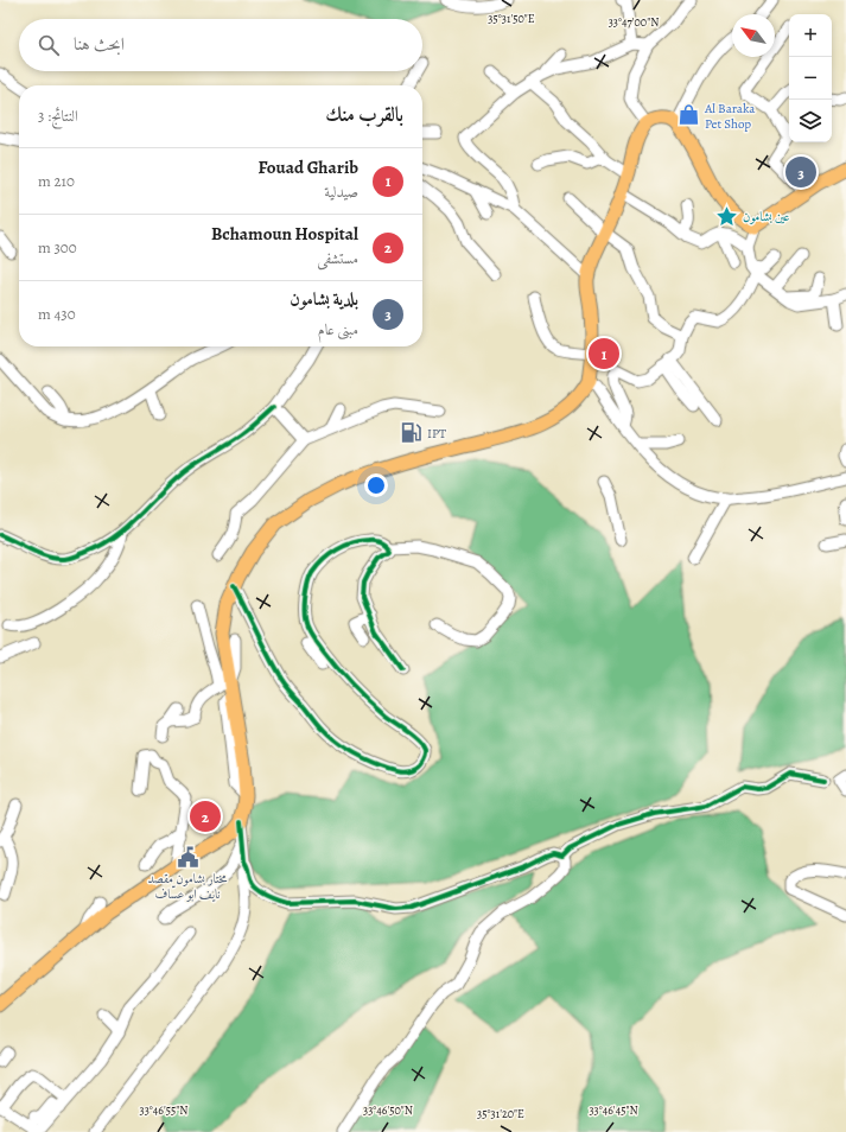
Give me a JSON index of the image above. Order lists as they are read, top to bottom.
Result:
{
  "places": {
    "shop": ["Al Baraka Pet Shop"],
    "place": ["عين بشامون"],
    "fuel station": ["IPT"],
    "public building": ["مختار بشامون مقصد نايف ابو عسّاف"]
  },
  "north": "top left",
  "page": {
    "map_buttons": ["+", "−"],
    "search": "ابحث هنا",
    "heading": ["بالقرب منك", "النتائج: 3"],
    "list": [
      {
        "mark": "1",
        "name": "Fouad Gharib",
        "note": "صيدلية",
        "value": "210 m"
      },
      {
        "mark": "2",
        "name": "Bchamoun Hospital",
        "note": "مستشفى",
        "value": "300 m"
      },
      {
        "mark": "3",
        "name": "بلدية بشامون",
        "note": "مبنى عام",
        "value": "430 m"
      }
    ],
    "pins": ["3", "1", "2"]
  },
  "coordinates": [
    "35°31'50\"E",
    "33°47'00\"N",
    "33°46'55\"N",
    "33°46'50\"N",
    "33°46'45\"N",
    "35°31'20\"E"
  ]
}
